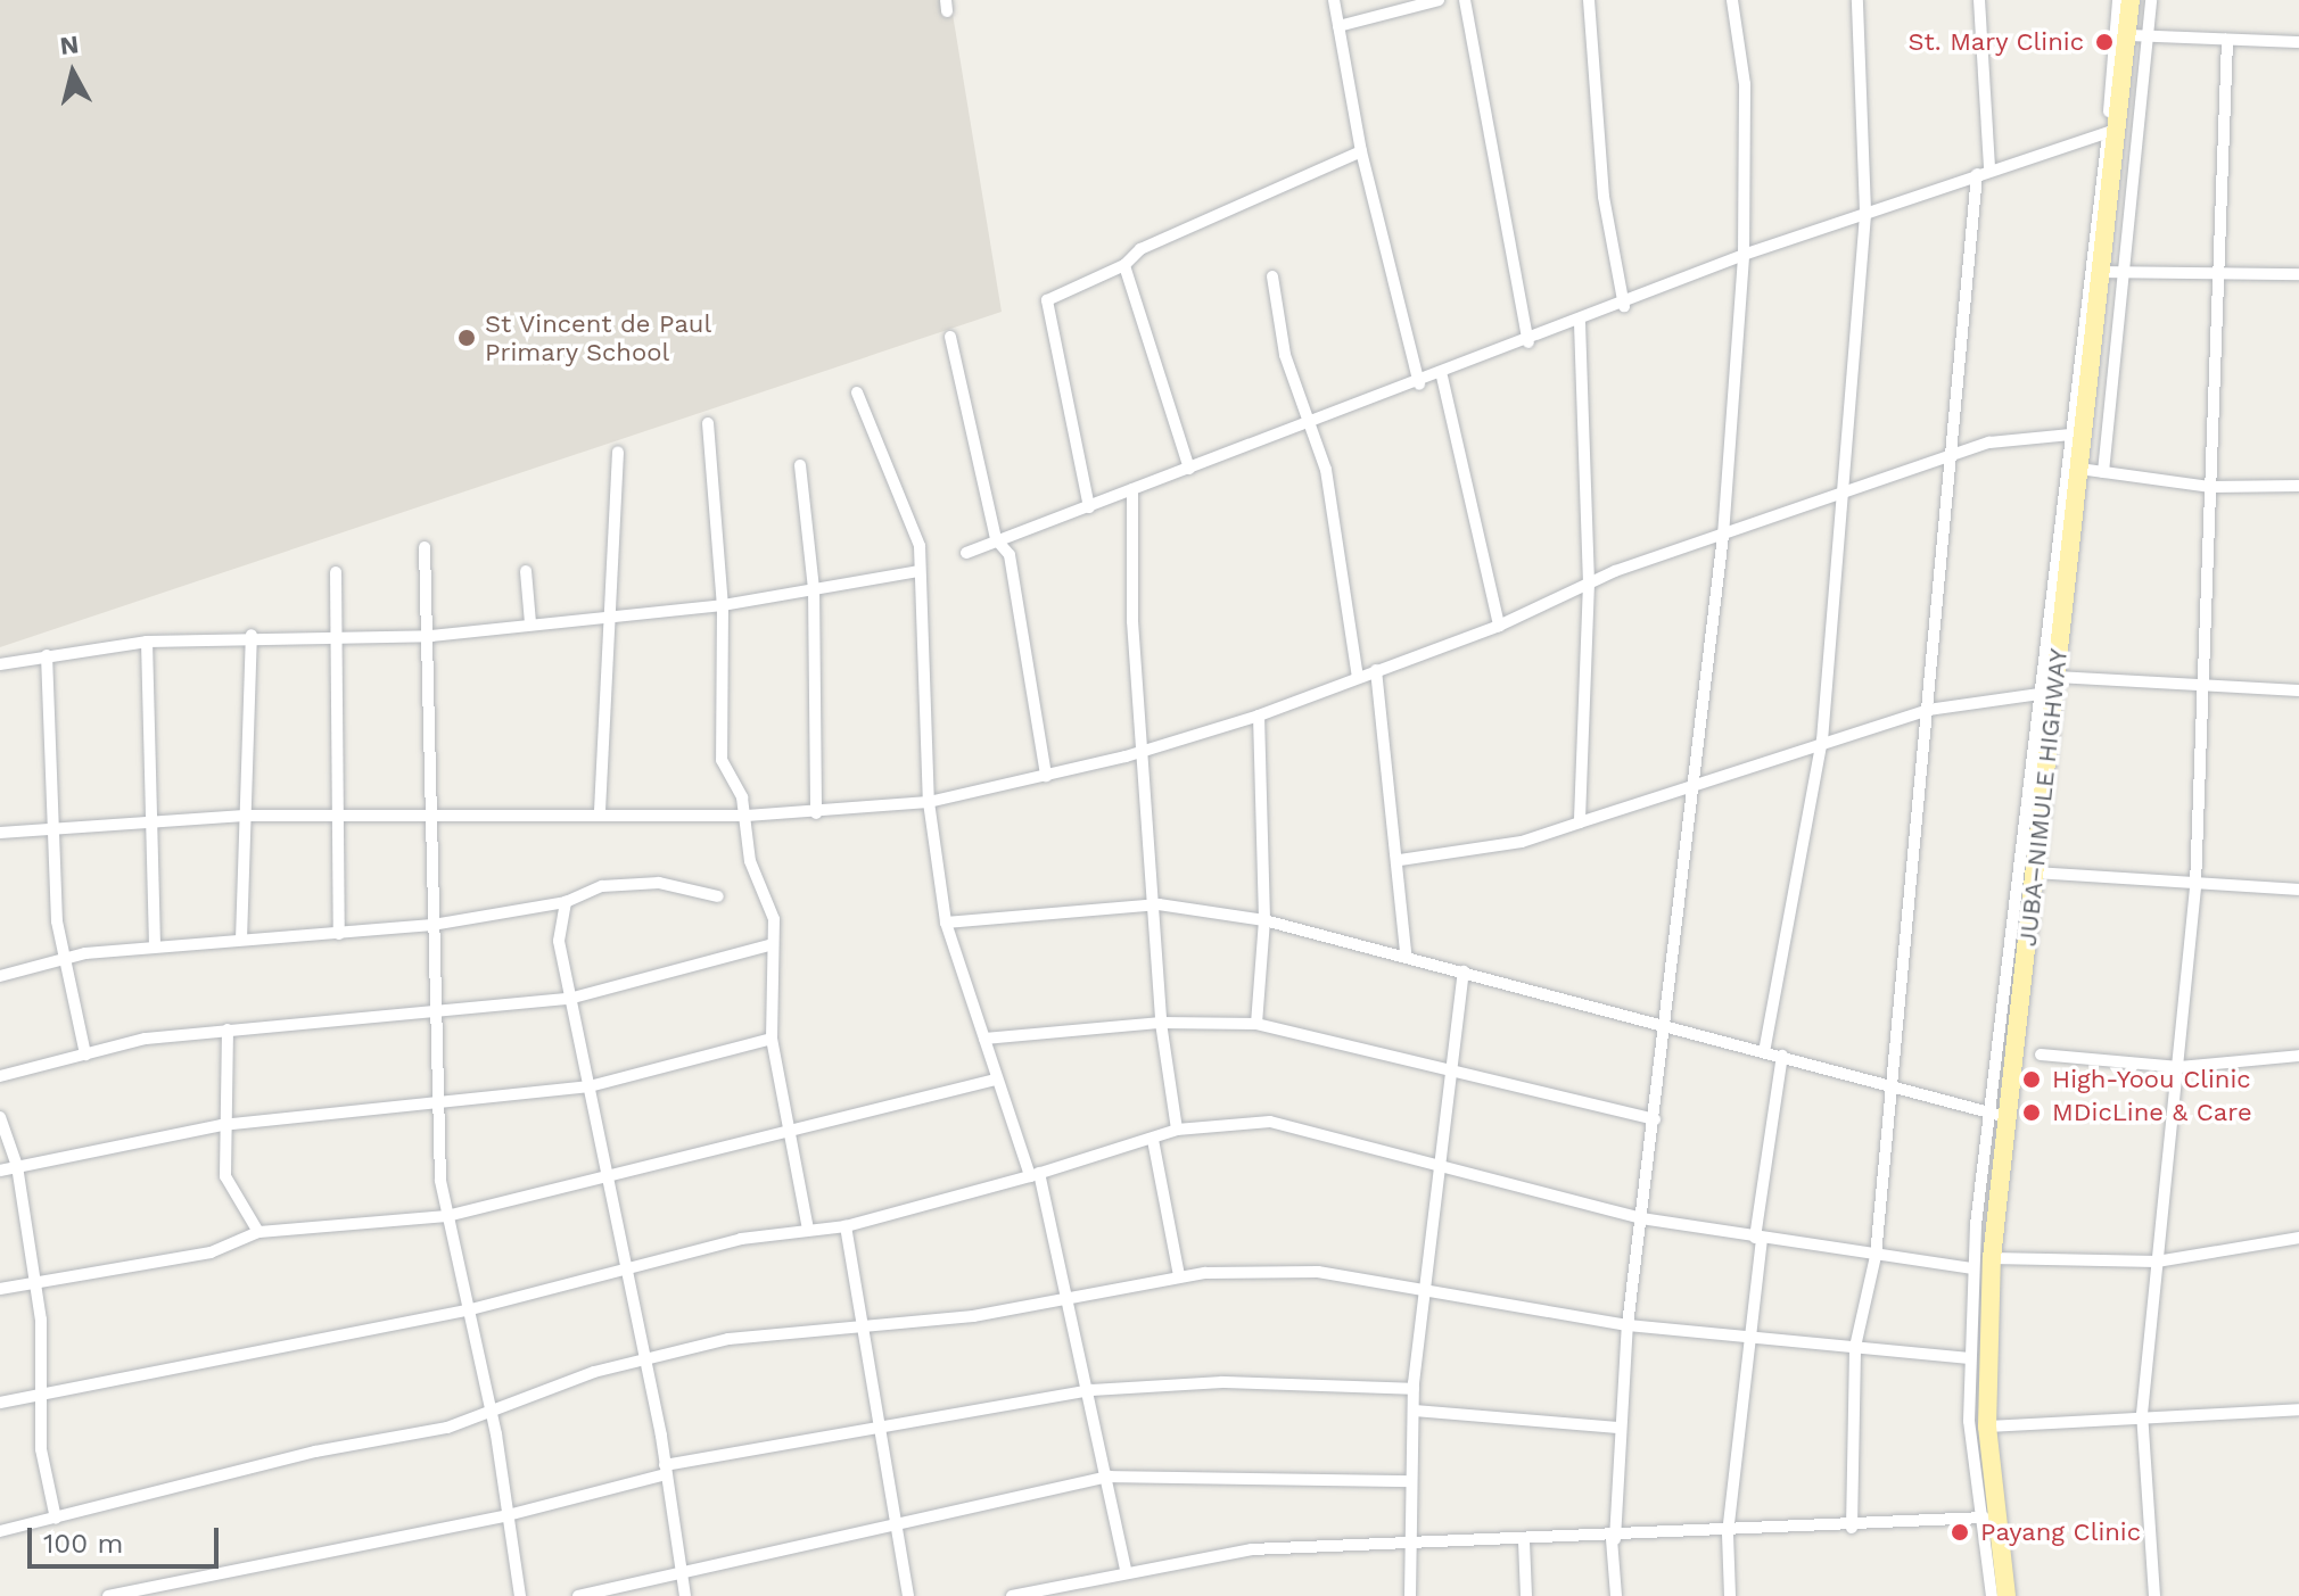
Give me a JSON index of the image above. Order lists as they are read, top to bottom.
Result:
{
  "streets": {
    "main road": ["JUBA–NIMULE HIGHWAY"]
  },
  "places": [
    "St. Mary Clinic",
    "St Vincent de Paul Primary School",
    "High-Yoou Clinic",
    "MDicLine & Care",
    "Payang Clinic"
  ],
  "scale_bar": "100 m",
  "north": "top"
}
